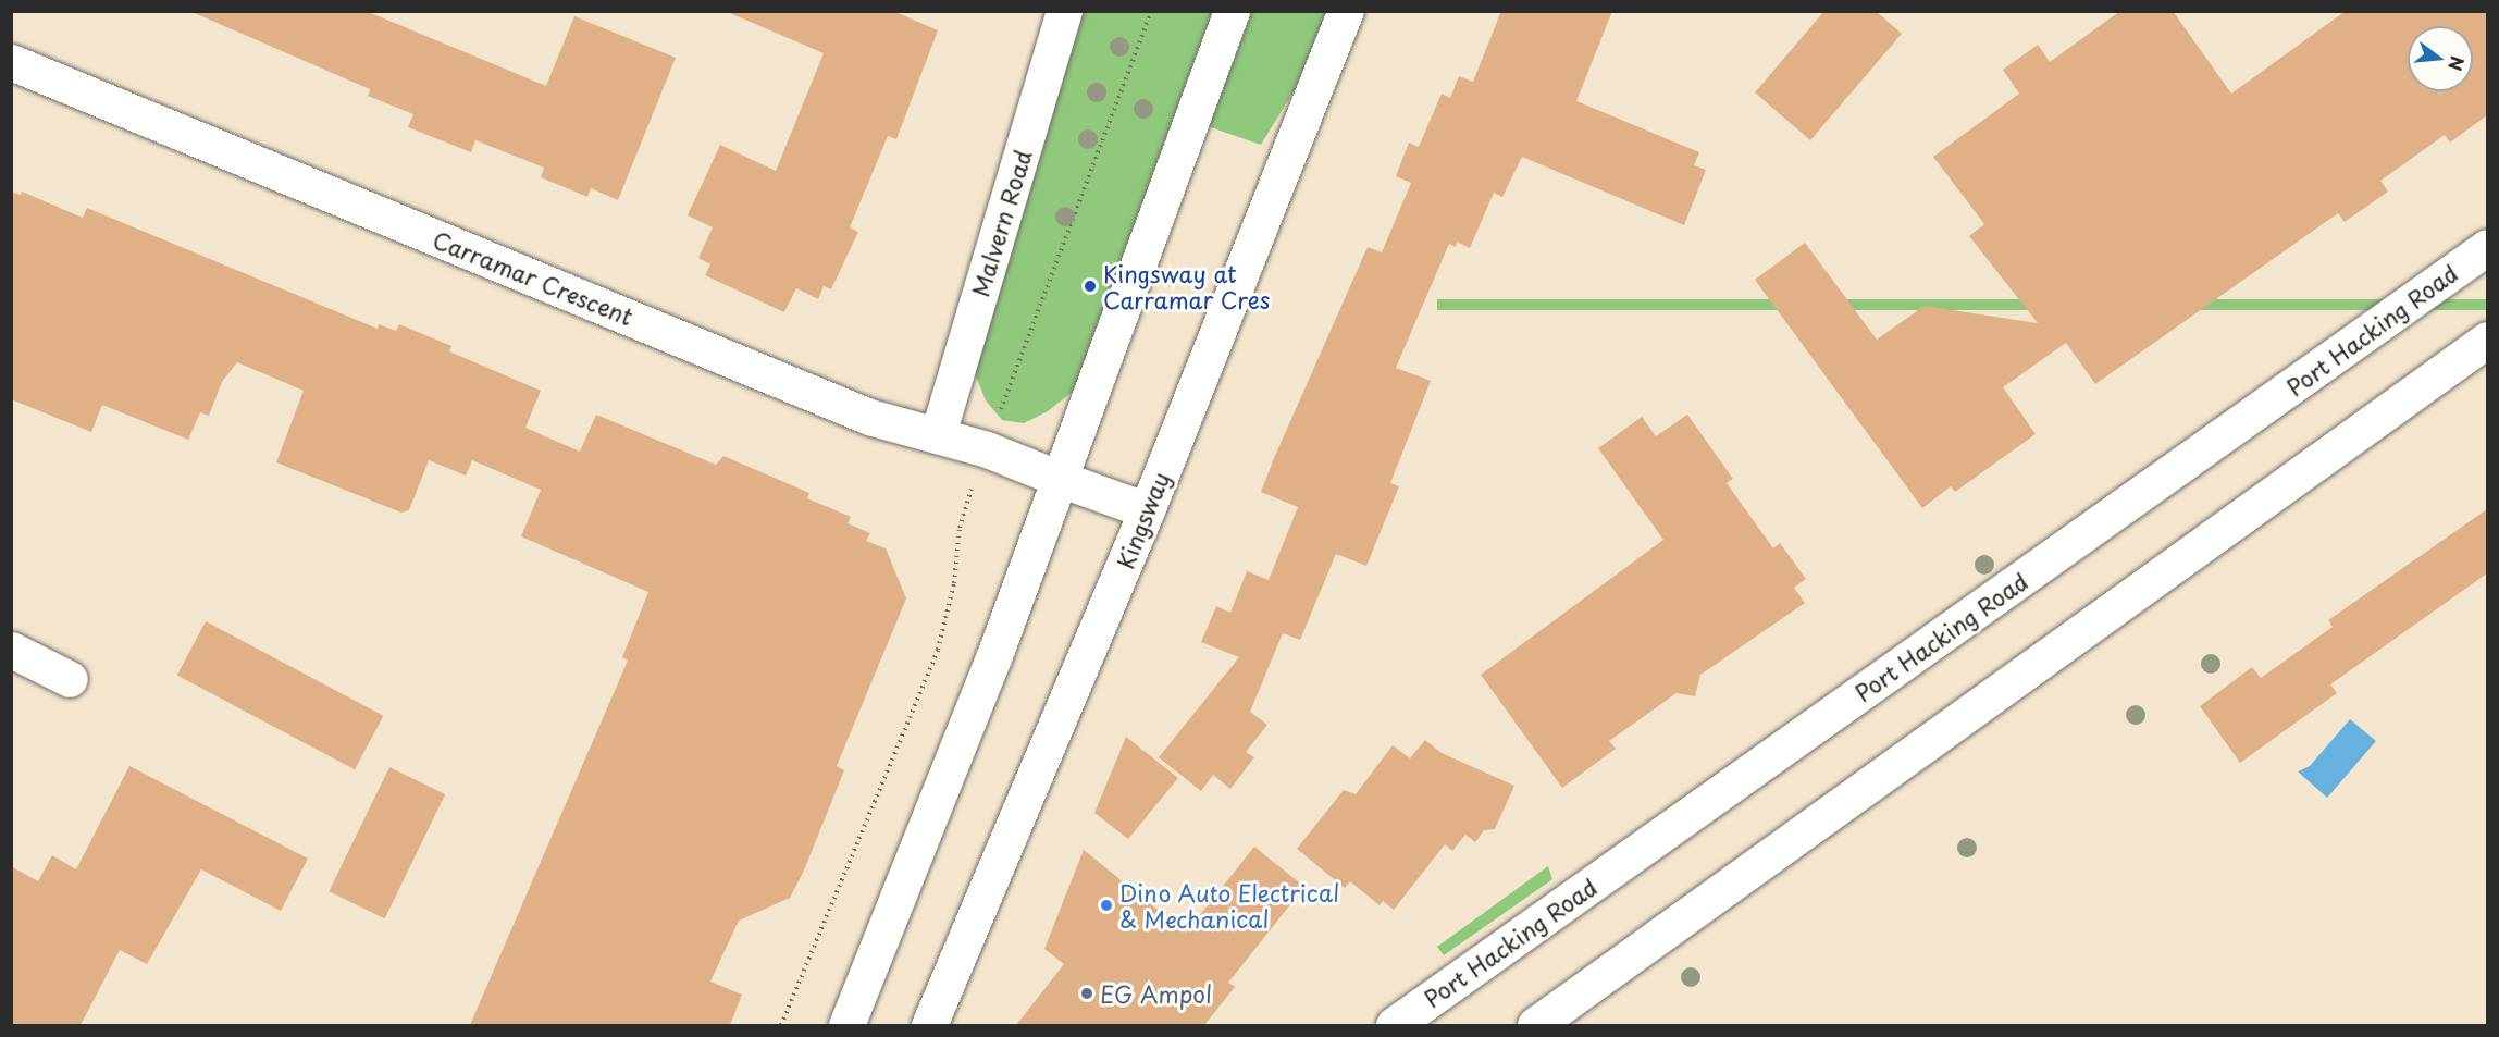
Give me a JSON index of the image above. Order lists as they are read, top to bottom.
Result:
{
  "streets": {
    "main road": [
      "Malvern Road",
      "Carramar Crescent",
      "Port Hacking Road",
      "Kingsway"
    ]
  },
  "crossings": [
    ["Malvern Road", "Carramar Crescent"],
    ["Carramar Crescent", "Kingsway"]
  ],
  "places": ["Kingsway at Carramar Cres", "Dino Auto Electrical & Mechanical", "EG Ampol"],
  "north": "right"
}
